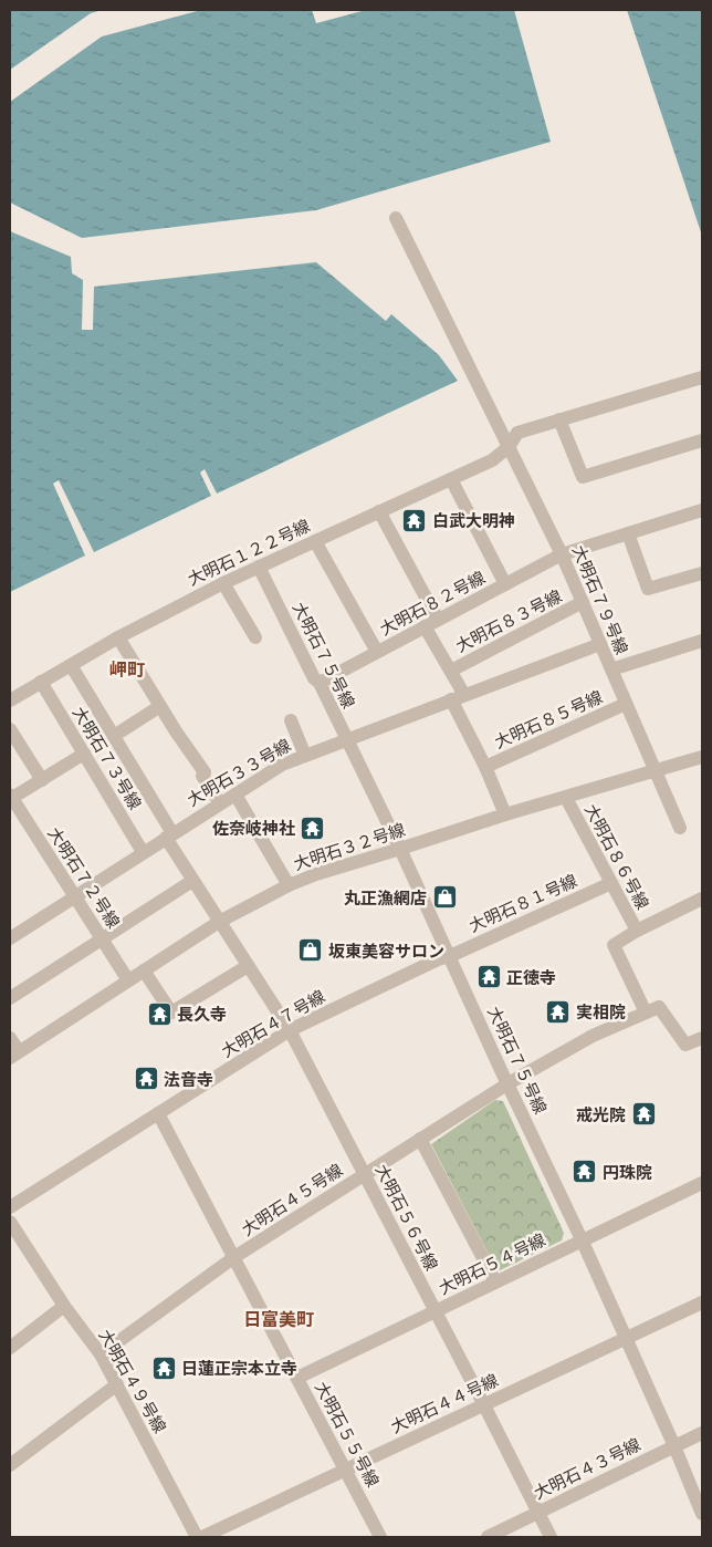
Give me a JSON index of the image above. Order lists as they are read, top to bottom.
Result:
{
  "streets": {
    "street": [
      "大明石１２２号線",
      "大明石７９号線",
      "大明石８２号線",
      "大明石８３号線",
      "大明石７５号線",
      "大明石８５号線",
      "大明石７３号線",
      "大明石３３号線",
      "大明石３２号線",
      "大明石８６号線",
      "大明石７２号線",
      "大明石８１号線",
      "大明石４７号線",
      "大明石４５号線",
      "大明石５６号線",
      "大明石５４号線",
      "大明石４９号線",
      "大明石４４号線",
      "大明石５５号線",
      "大明石４３号線"
    ]
  },
  "crossings": [
    ["大明石１２２号線", "大明石７９号線"],
    ["大明石１２２号線", "大明石７５号線"],
    ["大明石１２２号線", "大明石７３号線"],
    ["大明石１２２号線", "大明石５６号線"],
    ["大明石７９号線", "大明石８２号線"],
    ["大明石７９号線", "大明石８３号線"],
    ["大明石７９号線", "大明石８５号線"],
    ["大明石７９号線", "大明石３３号線"],
    ["大明石７９号線", "大明石３２号線"],
    ["大明石８２号線", "大明石７５号線"],
    ["大明石７５号線", "大明石３３号線"],
    ["大明石７５号線", "大明石３２号線"],
    ["大明石７５号線", "大明石８１号線"],
    ["大明石７５号線", "大明石４７号線"],
    ["大明石７５号線", "大明石４５号線"],
    ["大明石７５号線", "大明石５４号線"],
    ["大明石７５号線", "大明石４４号線"],
    ["大明石７５号線", "大明石４３号線"],
    ["大明石７３号線", "大明石３３号線"],
    ["大明石３３号線", "大明石７２号線"],
    ["大明石３３号線", "大明石５６号線"],
    ["大明石３２号線", "大明石８６号線"],
    ["大明石３２号線", "大明石７２号線"],
    ["大明石３２号線", "大明石５６号線"],
    ["大明石８６号線", "大明石８１号線"],
    ["大明石８１号線", "大明石４７号線"],
    ["大明石４７号線", "大明石５６号線"],
    ["大明石４７号線", "大明石５５号線"],
    ["大明石４５号線", "大明石５６号線"],
    ["大明石４５号線", "大明石４９号線"],
    ["大明石４５号線", "大明石５５号線"],
    ["大明石５６号線", "大明石５４号線"],
    ["大明石５６号線", "大明石４４号線"],
    ["大明石５６号線", "大明石４３号線"],
    ["大明石５４号線", "大明石５５号線"],
    ["大明石４４号線", "大明石５５号線"]
  ],
  "districts": ["岬町", "日富美町"],
  "places": {
    "temple": [
      "白武大明神",
      "佐奈岐神社",
      "正徳寺",
      "実相院",
      "長久寺",
      "法音寺",
      "戒光院",
      "円珠院",
      "日蓮正宗本立寺"
    ],
    "shop": ["丸正漁網店", "坂東美容サロン"]
  }
}
